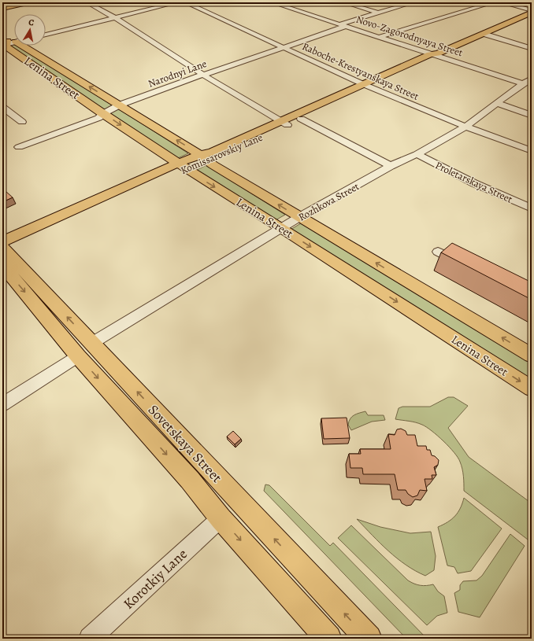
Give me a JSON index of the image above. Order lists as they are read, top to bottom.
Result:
{
  "streets": {
    "main road": ["Lenina Street", "Komissarovskiy Lane", "Sovetskaya Street"],
    "street": [
      "Novo-Zagorodnyaya Street",
      "Raboche-Krestyanskaya Street",
      "Narodnyi Lane",
      "Proletarskaya Street",
      "Rozhkova Street",
      "Korotkiy Lane"
    ]
  },
  "crossings": [
    ["Novo-Zagorodnyaya Street", "Narodnyi Lane"],
    ["Novo-Zagorodnyaya Street", "Komissarovskiy Lane"],
    ["Novo-Zagorodnyaya Street", "Rozhkova Street"],
    ["Raboche-Krestyanskaya Street", "Narodnyi Lane"],
    ["Raboche-Krestyanskaya Street", "Komissarovskiy Lane"],
    ["Raboche-Krestyanskaya Street", "Rozhkova Street"],
    ["Narodnyi Lane", "Lenina Street"],
    ["Lenina Street", "Komissarovskiy Lane"],
    ["Lenina Street", "Rozhkova Street"],
    ["Komissarovskiy Lane", "Sovetskaya Street"],
    ["Proletarskaya Street", "Rozhkova Street"],
    ["Rozhkova Street", "Sovetskaya Street"],
    ["Sovetskaya Street", "Korotkiy Lane"]
  ],
  "north": "top"
}
